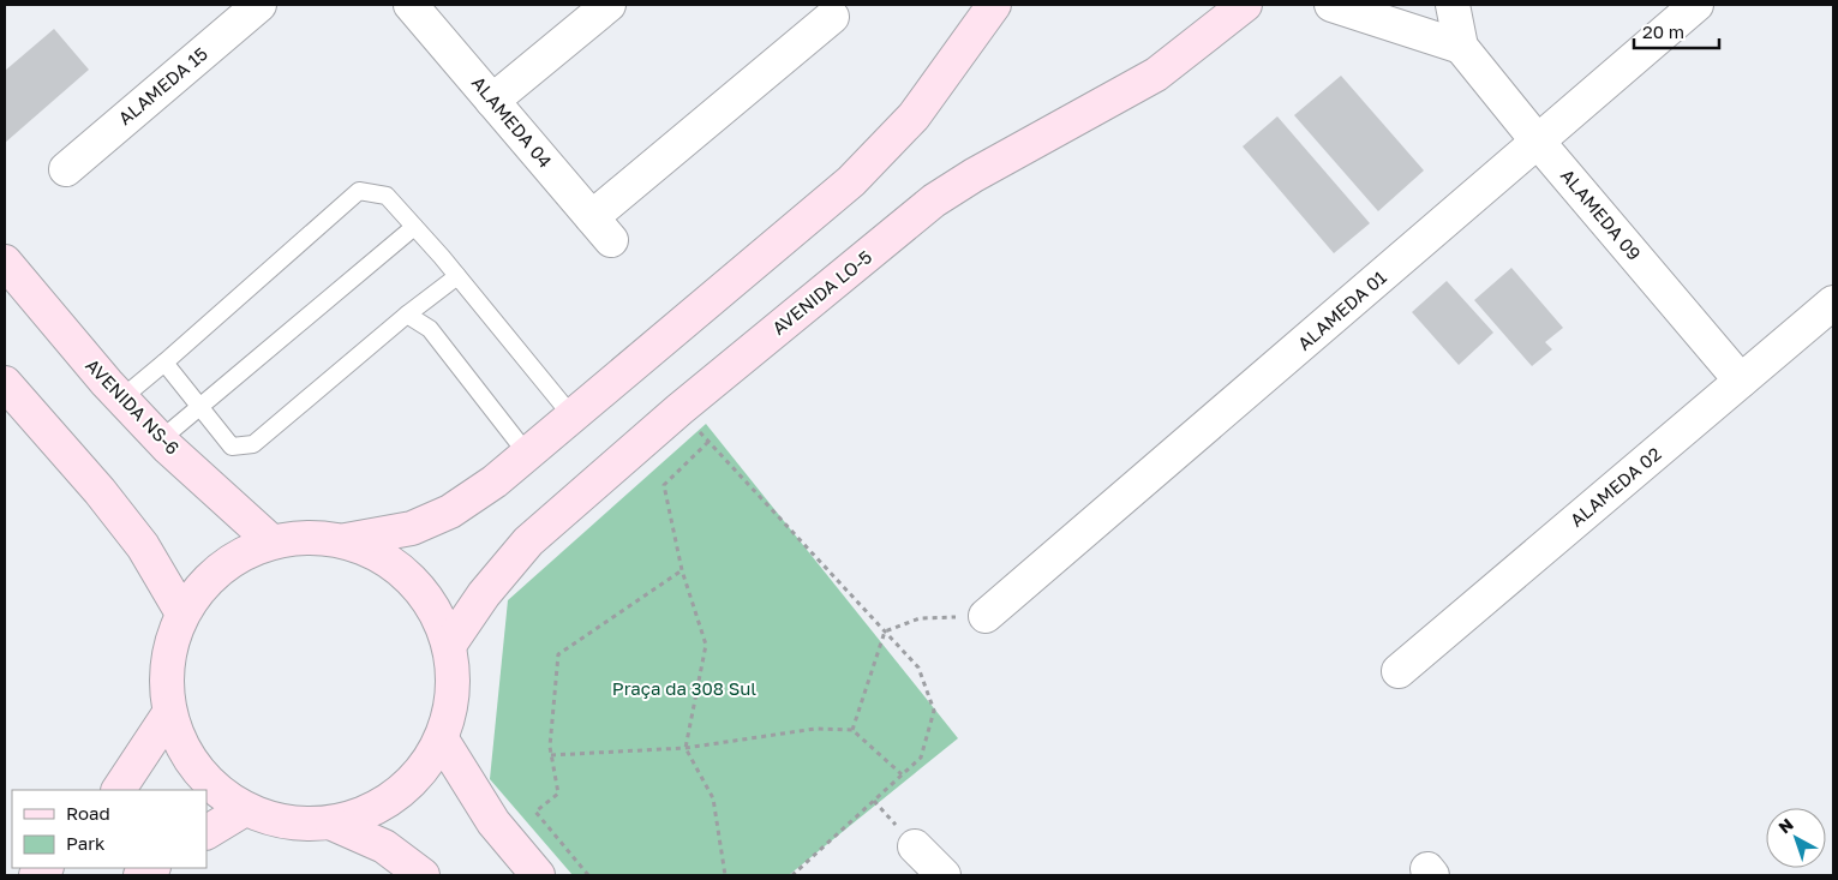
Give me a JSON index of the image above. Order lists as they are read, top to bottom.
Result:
{
  "streets": {
    "main road": ["AVENIDA LO-5", "AVENIDA NS-6"],
    "street": [
      "ALAMEDA 15",
      "ALAMEDA 04",
      "ALAMEDA 09",
      "ALAMEDA 01",
      "ALAMEDA 02"
    ]
  },
  "crossings": [
    ["ALAMEDA 09", "ALAMEDA 01"],
    ["ALAMEDA 09", "ALAMEDA 02"]
  ],
  "parks": ["Praça da 308 Sul"],
  "legend": ["Road", "Park"],
  "scale_bar": "20 m",
  "north": "top left"
}
